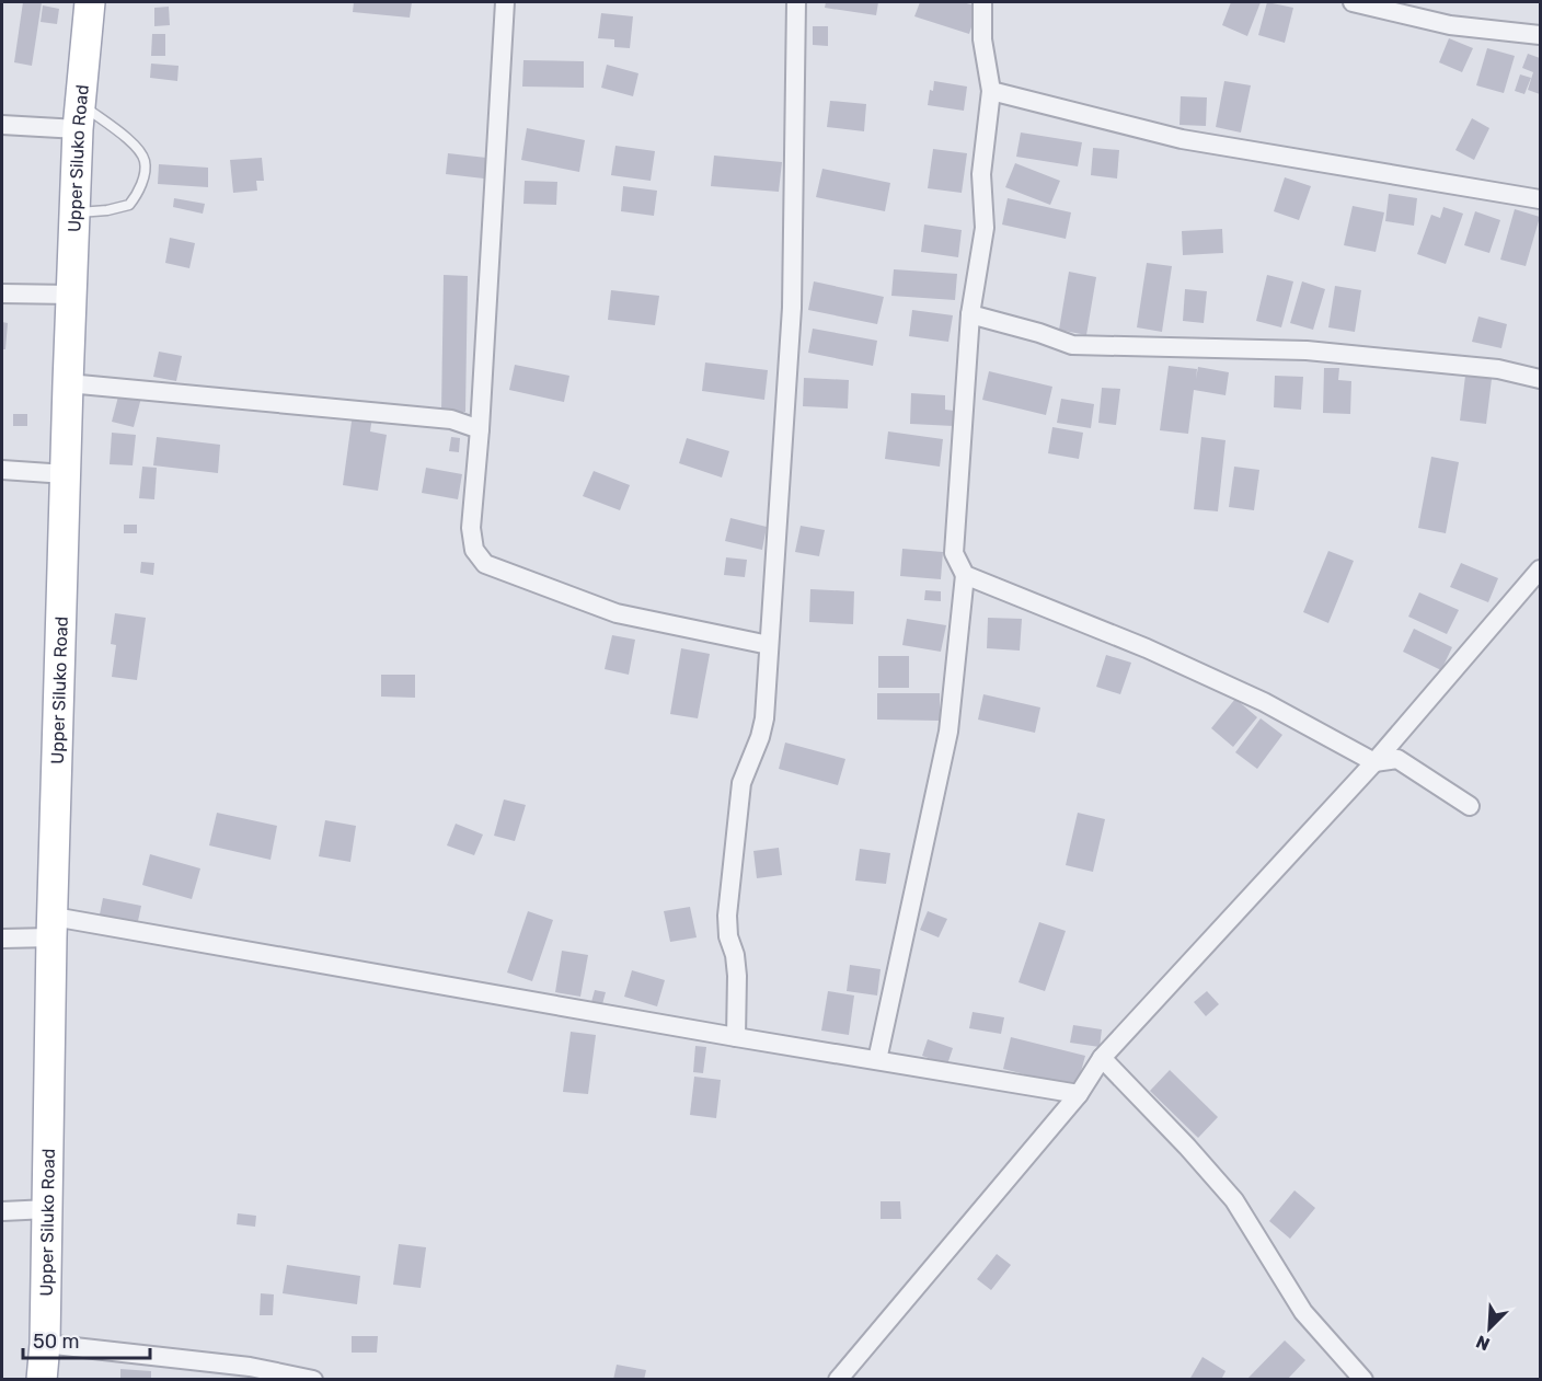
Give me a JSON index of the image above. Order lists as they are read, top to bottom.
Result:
{
  "streets": {
    "main road": ["Upper Siluko Road"]
  },
  "scale_bar": "50 m",
  "north": "bottom left"
}
